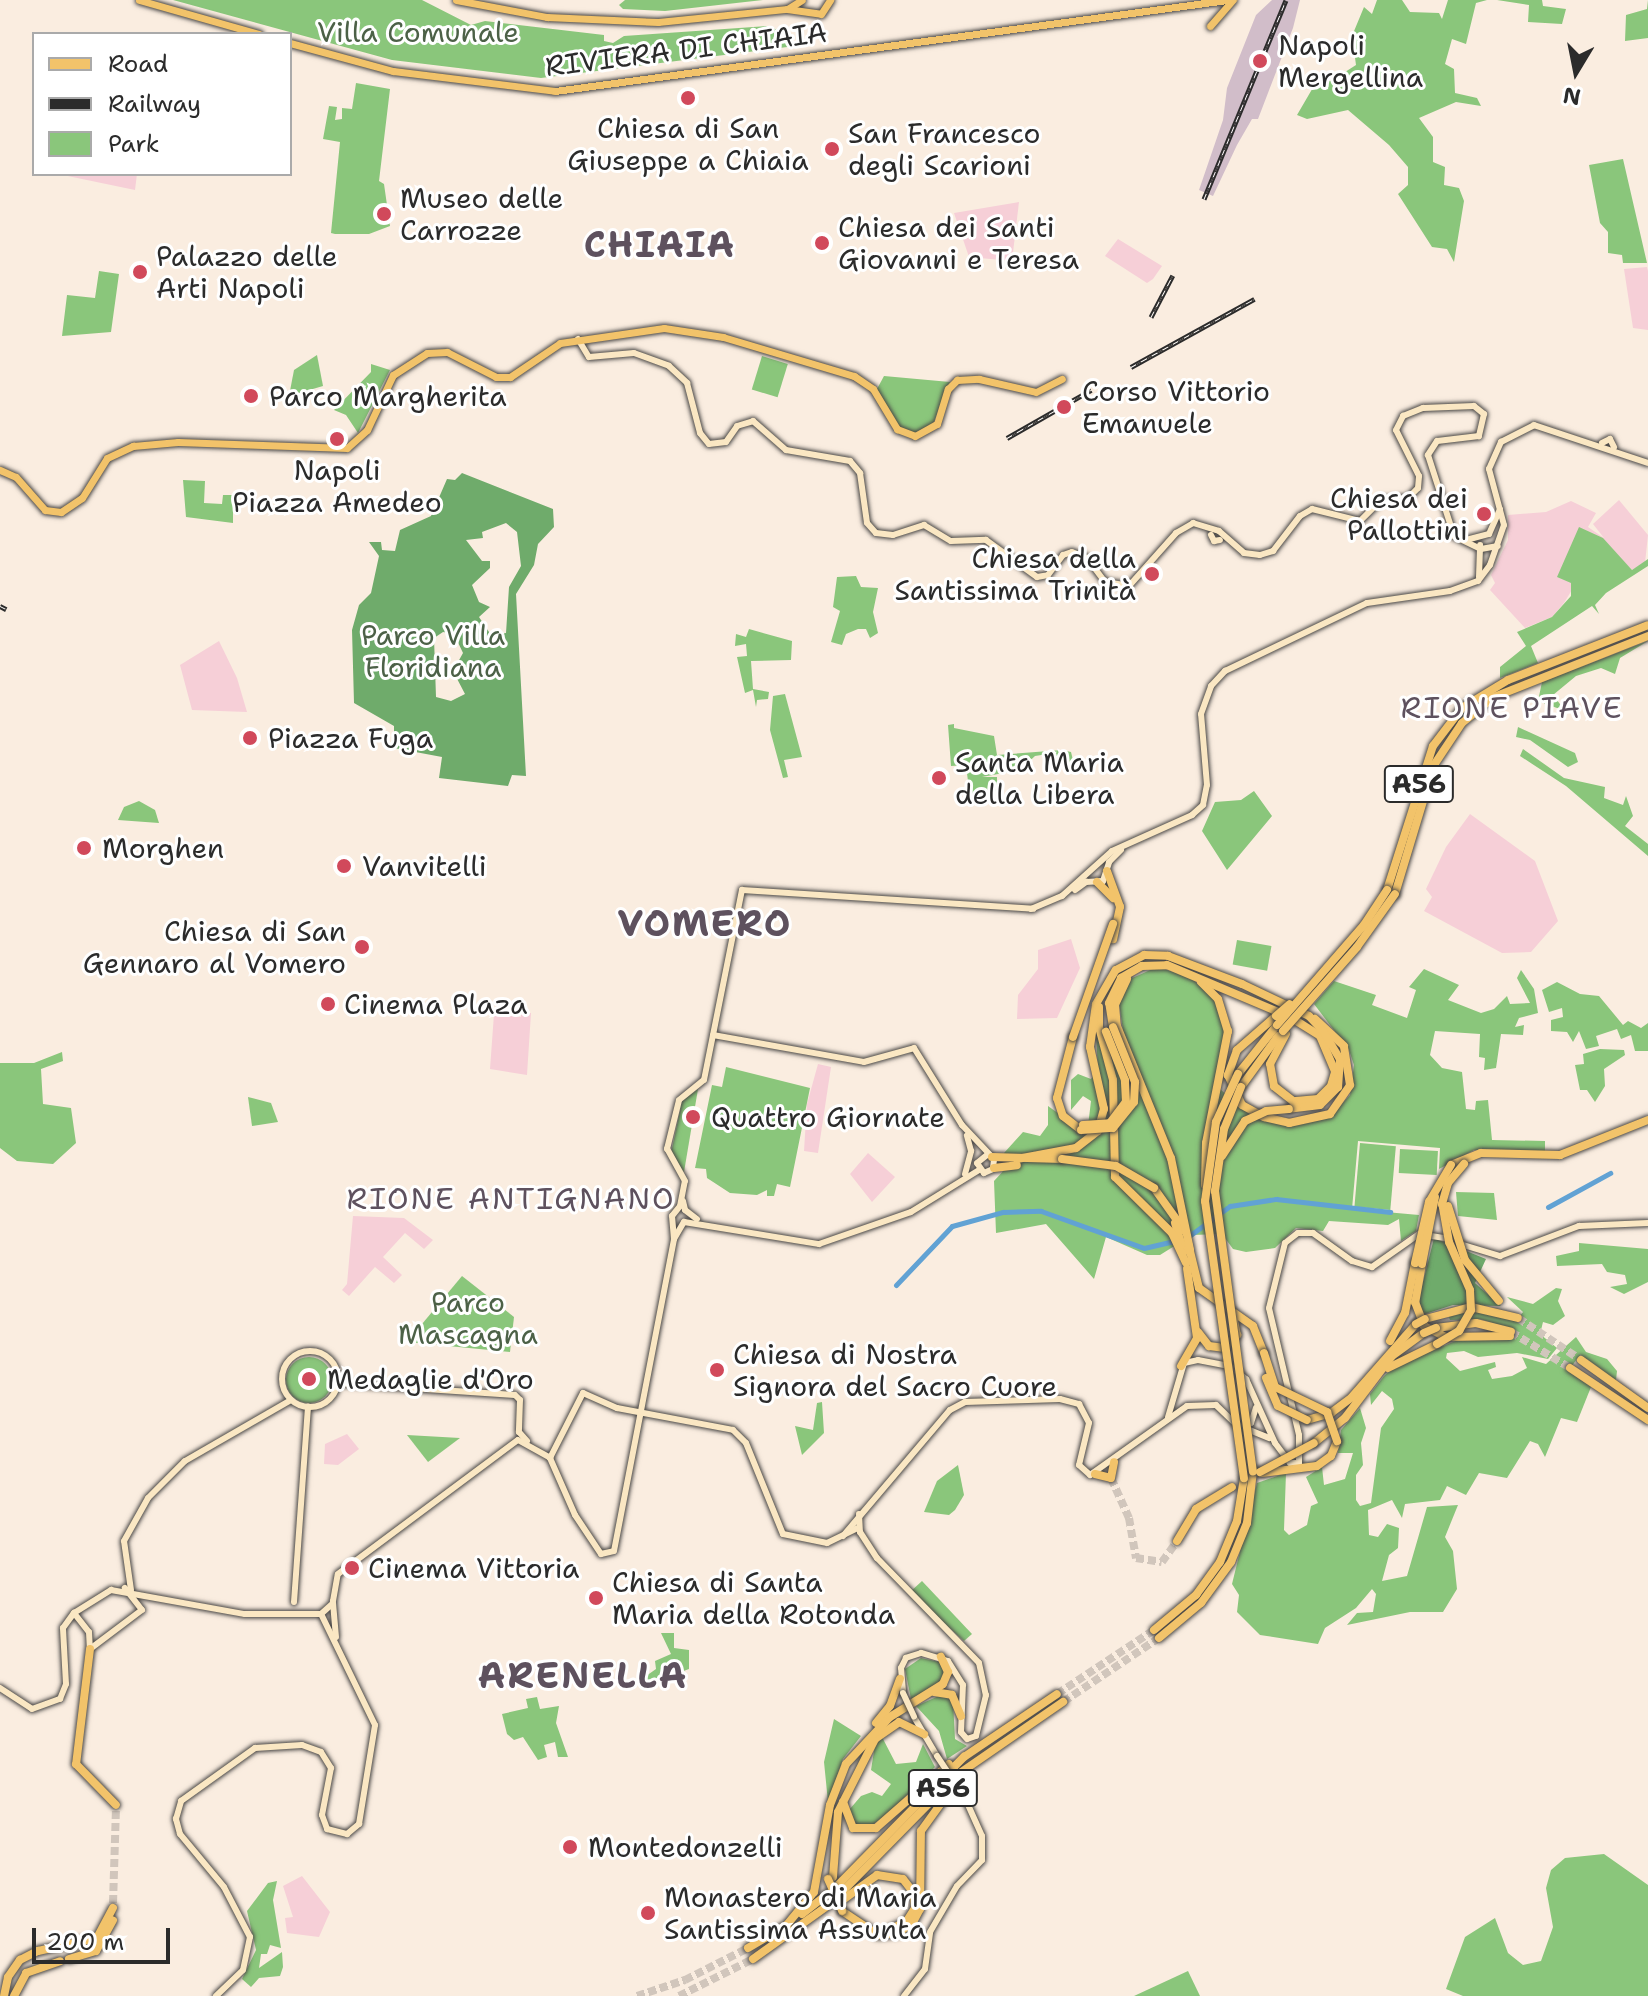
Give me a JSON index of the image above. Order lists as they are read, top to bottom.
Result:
{
  "streets": {
    "highway": ["A56"],
    "main road": ["RIVIERA DI CHIAIA"]
  },
  "districts": [
    "CHIAIA",
    "RIONE PIAVE",
    "VOMERO",
    "RIONE ANTIGNANO",
    "ARENELLA"
  ],
  "parks": ["Villa Comunale", "Parco Villa Floridiana", "Parco Mascagna"],
  "places": [
    "Napoli Mergellina",
    "Chiesa di San Giuseppe a Chiaia",
    "San Francesco degli Scarioni",
    "Museo delle Carrozze",
    "Chiesa dei Santi Giovanni e Teresa",
    "Palazzo delle Arti Napoli",
    "Parco Margherita",
    "Corso Vittorio Emanuele",
    "Napoli Piazza Amedeo",
    "Chiesa dei Pallottini",
    "Chiesa della Santissima Trinità",
    "Piazza Fuga",
    "Santa Maria della Libera",
    "Morghen",
    "Vanvitelli",
    "Chiesa di San Gennaro al Vomero",
    "Cinema Plaza",
    "Quattro Giornate",
    "Chiesa di Nostra Signora del Sacro Cuore",
    "Medaglie d'Oro",
    "Cinema Vittoria",
    "Chiesa di Santa Maria della Rotonda",
    "Montedonzelli",
    "Monastero di Maria Santissima Assunta"
  ],
  "legend": ["Road", "Railway", "Park"],
  "scale_bar": "200 m",
  "north": "bottom"
}
